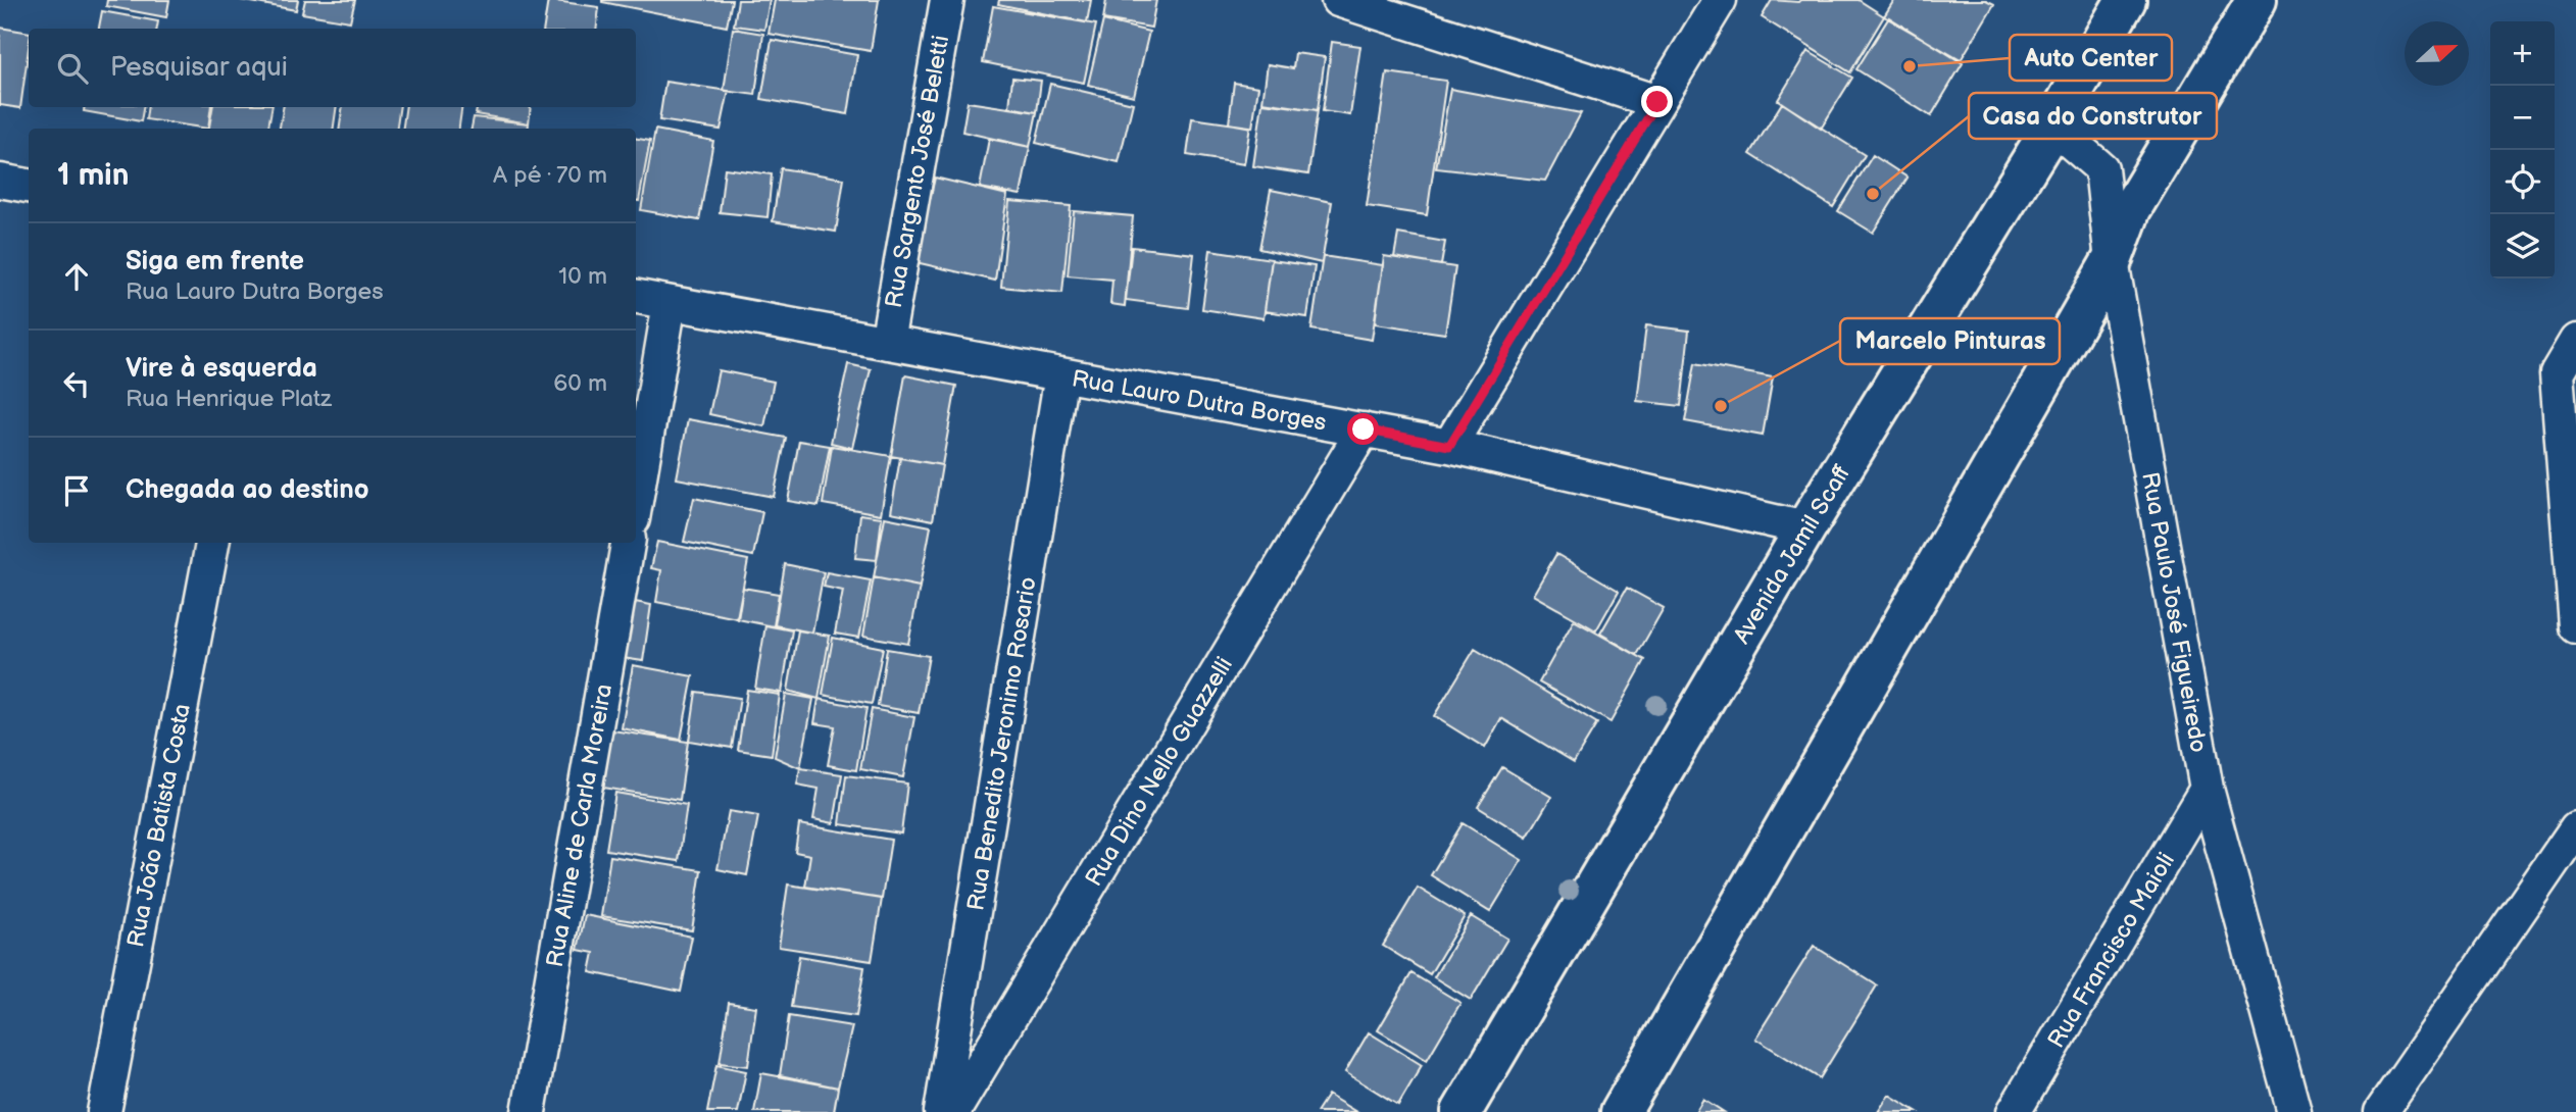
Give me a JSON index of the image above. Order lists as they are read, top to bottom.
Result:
{
  "streets": {
    "main road": ["Avenida Jamil Scaff"],
    "street": [
      "Rua Sargento José Beletti",
      "Rua Lauro Dutra Borges",
      "Rua Paulo José Figueiredo",
      "Rua Benedito Jeronimo Rosario",
      "Rua Dino Nello Guazzelli",
      "Rua João Batista Costa",
      "Rua Aline de Carla Moreira",
      "Rua Francisco Maioli"
    ]
  },
  "crossings": [
    ["Rua Sargento José Beletti", "Rua Lauro Dutra Borges"],
    ["Rua Lauro Dutra Borges", "Avenida Jamil Scaff"],
    ["Rua Lauro Dutra Borges", "Rua Benedito Jeronimo Rosario"],
    ["Rua Lauro Dutra Borges", "Rua Dino Nello Guazzelli"],
    ["Avenida Jamil Scaff", "Rua Paulo José Figueiredo"],
    ["Rua Paulo José Figueiredo", "Rua Francisco Maioli"]
  ],
  "places": ["Auto Center", "Casa do Construtor", "Marcelo Pinturas"],
  "north": "right",
  "page": {
    "map_buttons": ["+", "−"],
    "search": "Pesquisar aqui",
    "heading": ["1 min", "A pé · 70 m"],
    "list": [
      ["Siga em frente", "Rua Lauro Dutra Borges", "10 m"],
      ["Vire à esquerda", "Rua Henrique Platz", "60 m"],
      "Chegada ao destino"
    ]
  }
}
